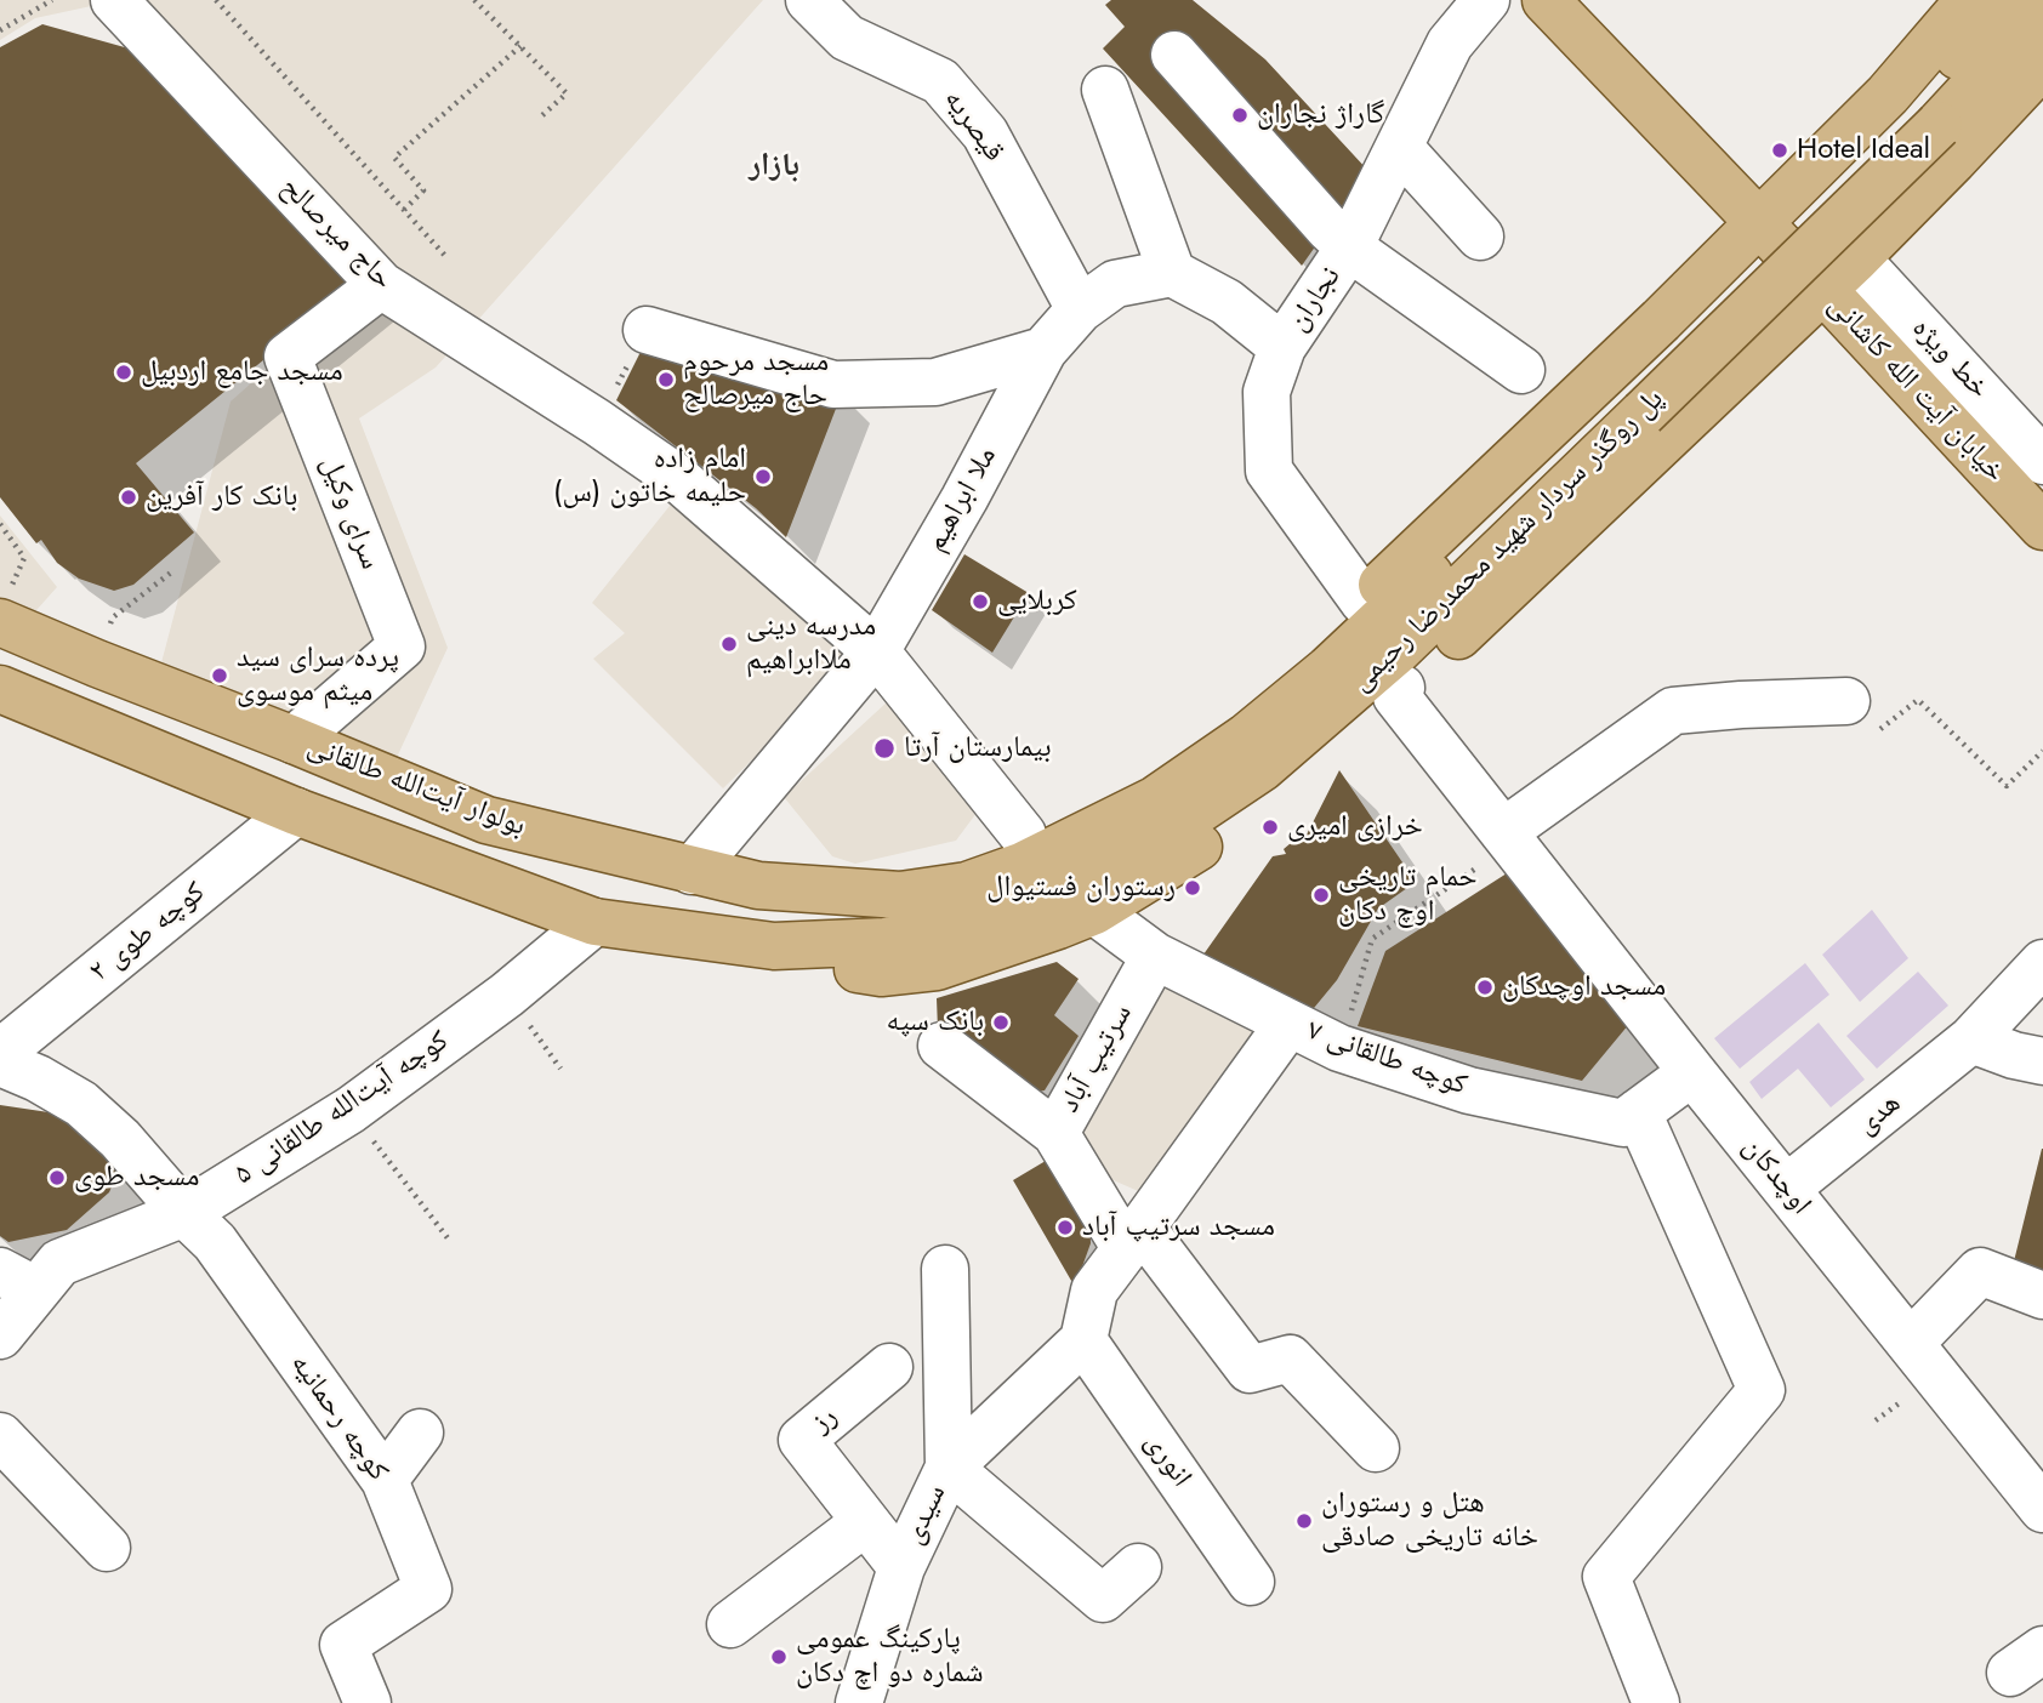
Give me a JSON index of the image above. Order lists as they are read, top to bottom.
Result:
{
  "streets": {
    "main road": ["خیابان آیت الله کاشانی", "پل روگذر سردار شهید محمدرضا رحیمی", "بولوار آیت‌الله طالقانی"],
    "street": [
      "قیصریه",
      "حاج میرصالح",
      "نجاران",
      "خط ویژه",
      "ملا ابراهیم",
      "سرای وکیل",
      "کوچه طوی ۲",
      "سرتیپ آباد",
      "کوچه طالقانی ۷",
      "کوچه آیت‌الله طالقانی ۵",
      "هدی",
      "اوچدکان",
      "کوچه رحمانیه",
      "رز",
      "انوری",
      "سیدی"
    ]
  },
  "crossings": [
    ["قیصریه", "ملا ابراهیم"],
    ["حاج میرصالح", "ملا ابراهیم"],
    ["حاج میرصالح", "سرای وکیل"],
    ["ملا ابراهیم", "بولوار آیت‌الله طالقانی"],
    ["سرای وکیل", "بولوار آیت‌الله طالقانی"],
    ["پل روگذر سردار شهید محمدرضا رحیمی", "بولوار آیت‌الله طالقانی"],
    ["سرتیپ آباد", "کوچه طالقانی ۷"],
    ["کوچه طالقانی ۷", "اوچدکان"],
    ["کوچه آیت‌الله طالقانی ۵", "کوچه رحمانیه"],
    ["هدی", "اوچدکان"],
    ["رز", "سیدی"]
  ],
  "districts": ["بازار"],
  "places": [
    "گاراژ نجاران",
    "Hotel Ideal",
    "مسجد جامع اردبیل",
    "مسجد مرحوم حاج میرصالح",
    "امام زاده حلیمه خاتون (س)",
    "بانک کار آفرین",
    "کربلایی",
    "مدرسه دینی ملاابراهیم",
    "پرده سرای سید میثم موسوی",
    "بیمارستان آرتا",
    "خرازی امیری",
    "رستوران فستیوال",
    "حمام تاریخی اوچ دکان",
    "مسجد اوچدکان",
    "بانک سپه",
    "مسجد طوی",
    "مسجد سرتیپ آباد",
    "هتل و رستوران خانه تاریخی صادقی",
    "پارکینگ عمومی شماره دو اچ دکان"
  ]
}
